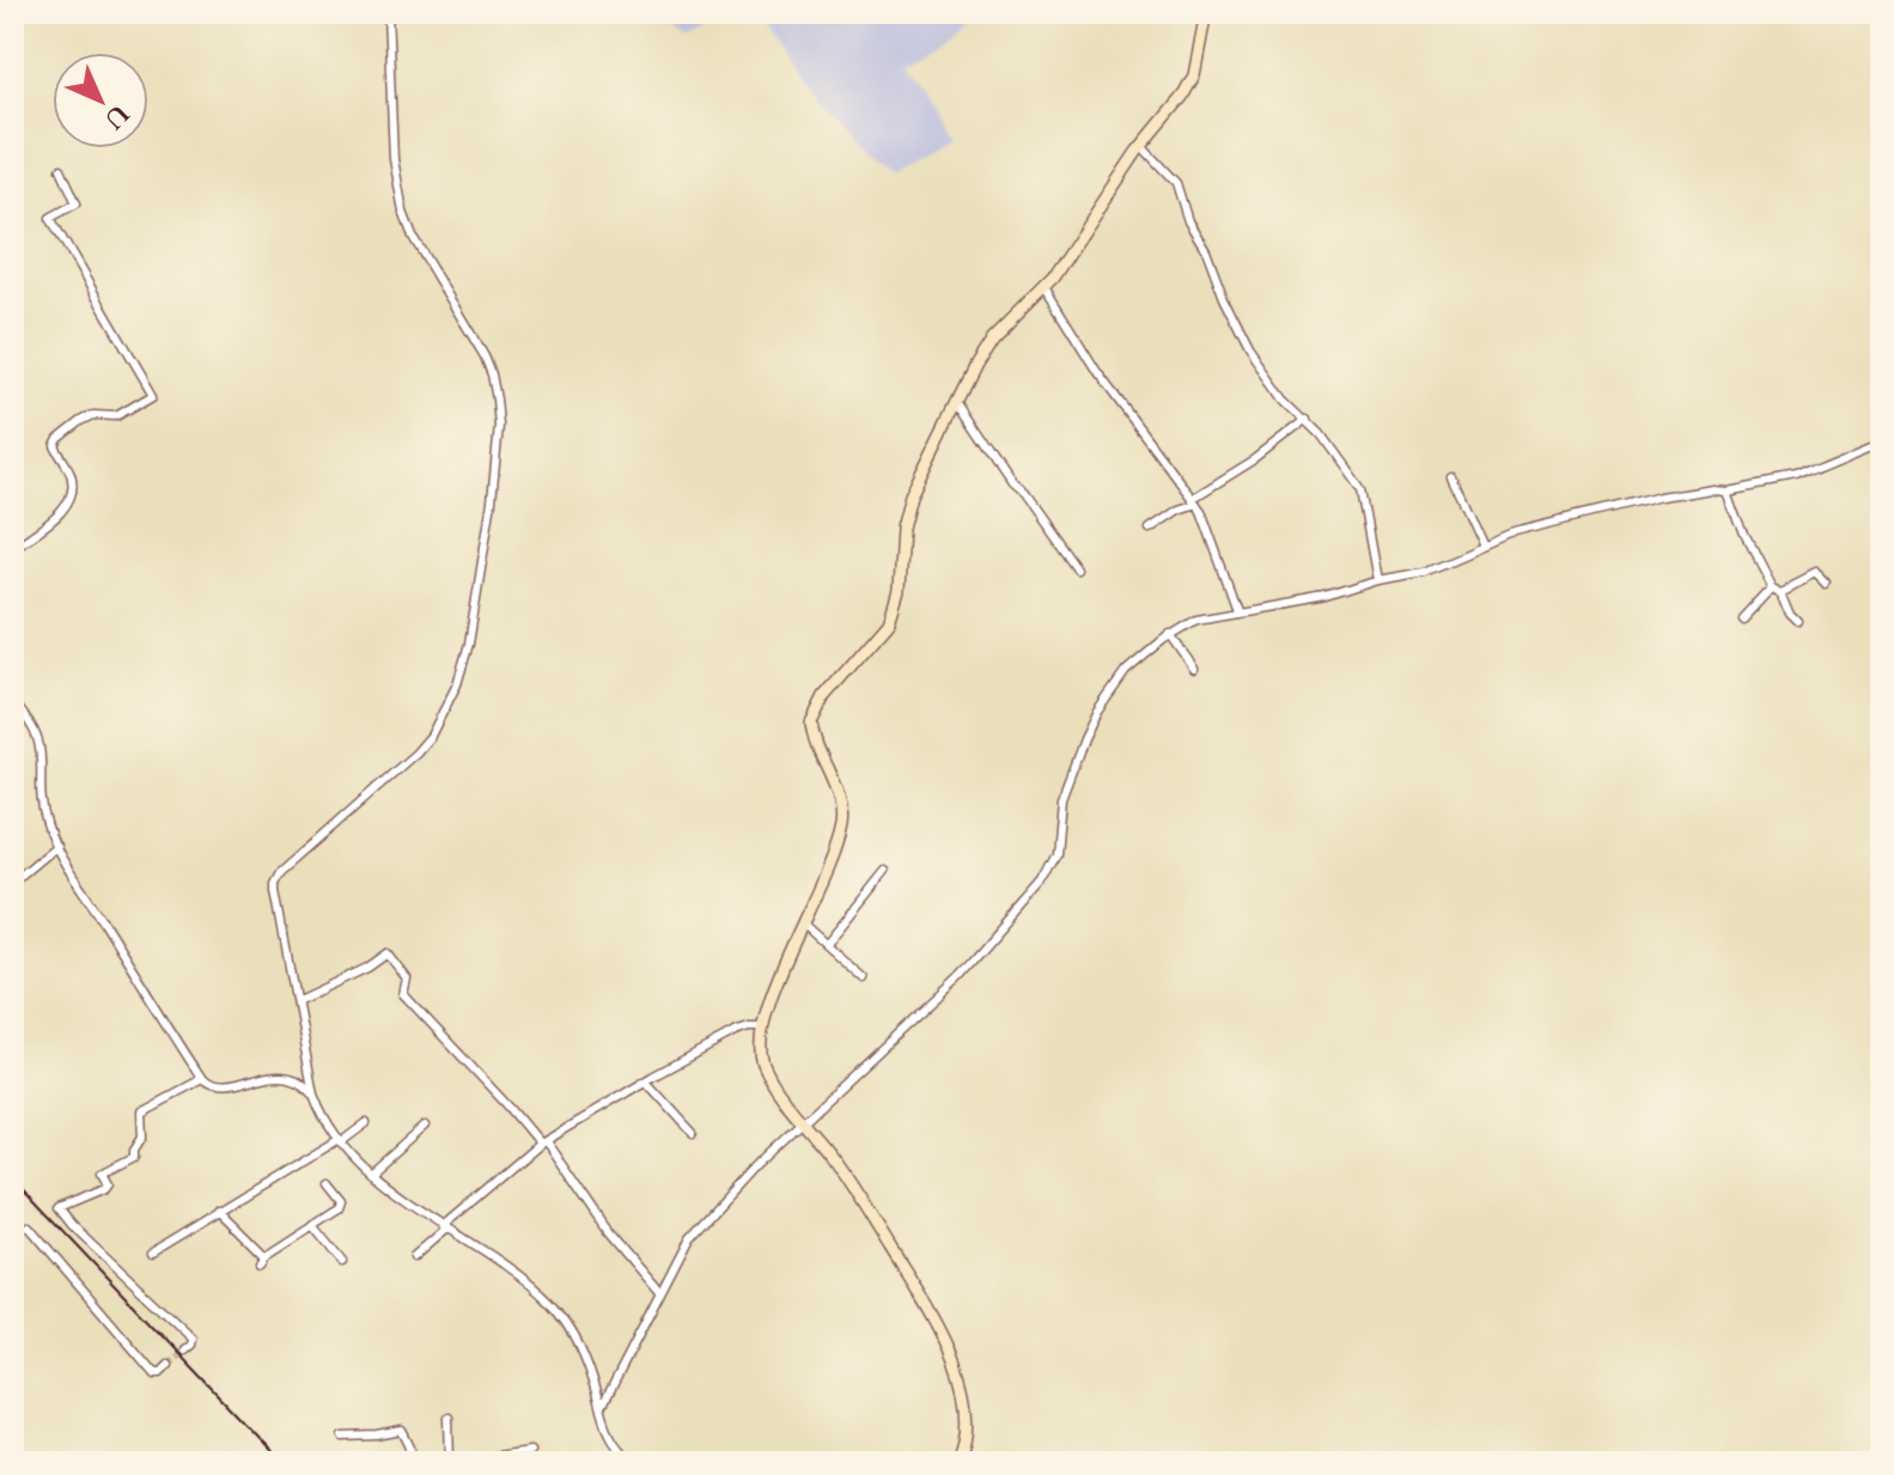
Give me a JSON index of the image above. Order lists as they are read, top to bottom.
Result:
{
  "north": "bottom right"
}
